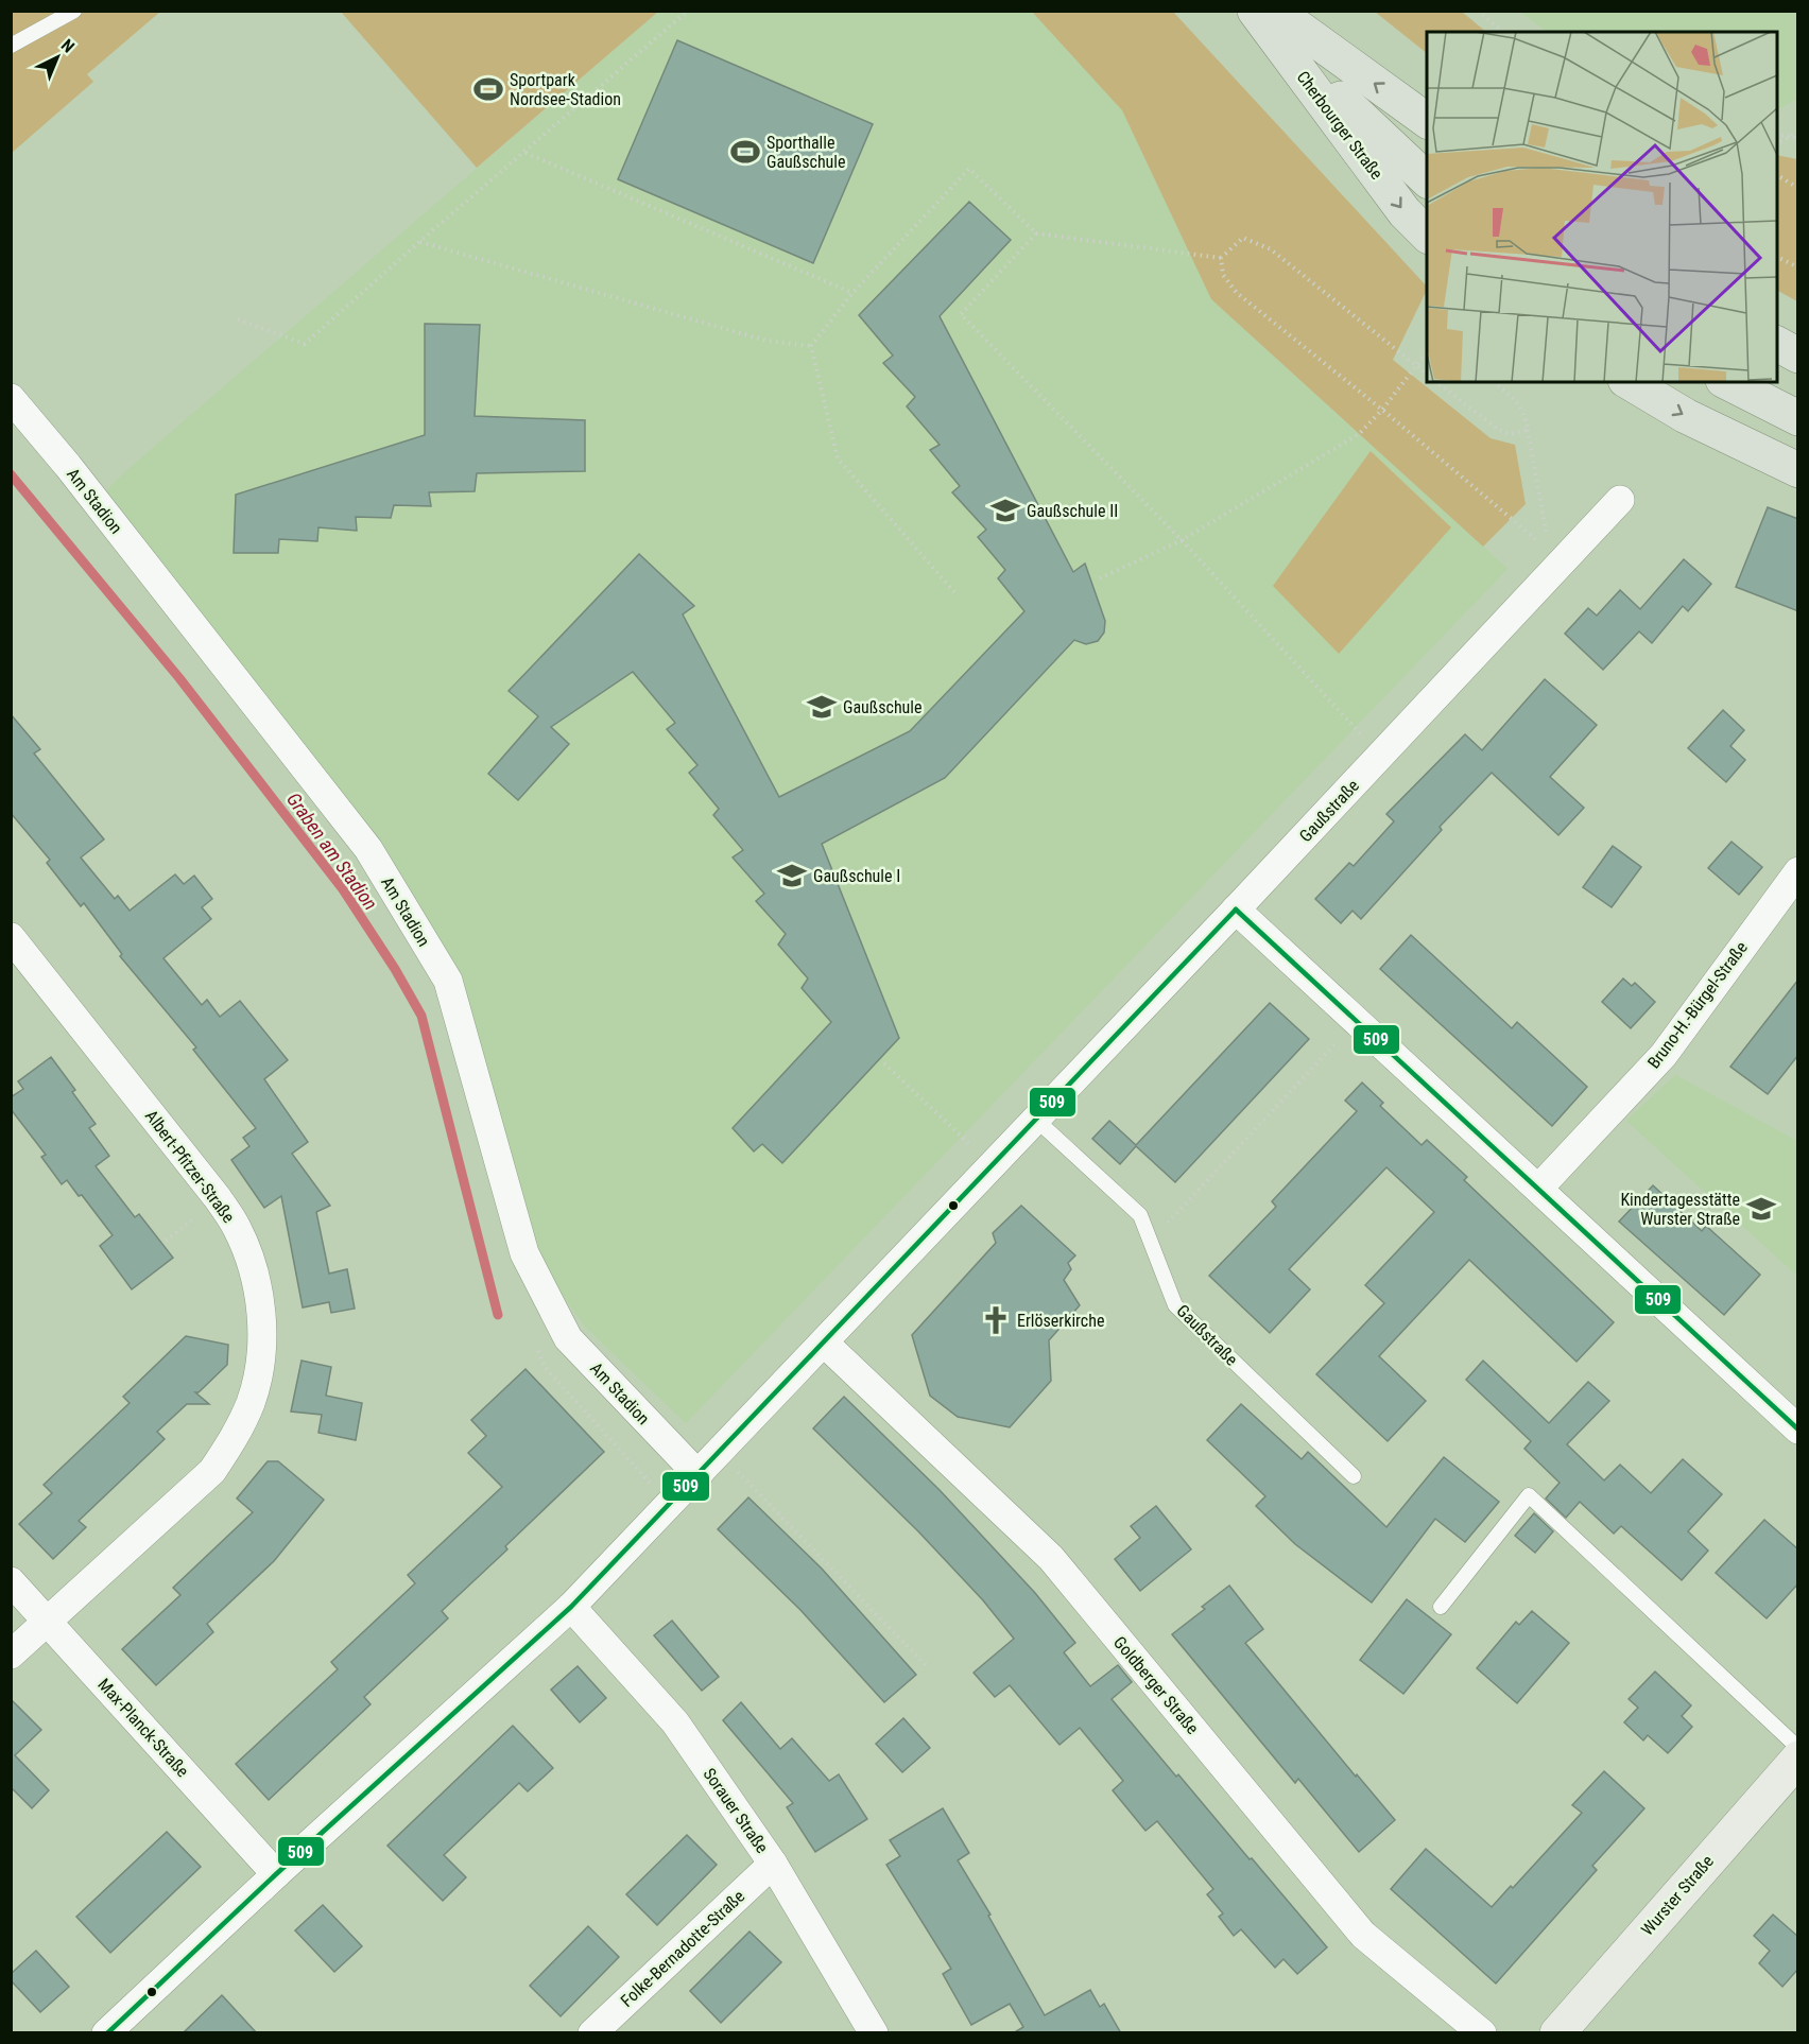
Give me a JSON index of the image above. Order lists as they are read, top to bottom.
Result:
{
  "streets": {
    "main road": ["Cherbourger Straße"],
    "street": [
      "Am Stadion",
      "Gaußstraße",
      "Bruno-H.-Bürgel-Straße",
      "Albert-Pfitzer-Straße",
      "Goldberger Straße",
      "Max-Planck-Straße",
      "Sorauer Straße",
      "Wurster Straße",
      "Folke-Bernadotte-Straße"
    ]
  },
  "crossings": [
    ["Am Stadion", "Gaußstraße"],
    ["Gaußstraße", "Goldberger Straße"],
    ["Gaußstraße", "Max-Planck-Straße"],
    ["Gaußstraße", "Sorauer Straße"],
    ["Albert-Pfitzer-Straße", "Max-Planck-Straße"],
    ["Sorauer Straße", "Folke-Bernadotte-Straße"]
  ],
  "water": ["Graben am Stadion"],
  "places": {
    "sports": ["Sportpark Nordsee-Stadion", "Sporthalle Gaußschule"],
    "school or university": [
      "Gaußschule II",
      "Gaußschule",
      "Gaußschule I",
      "Kindertagesstätte Wurster Straße"
    ],
    "church": ["Erlöserkirche"]
  },
  "lines": ["transit line 509"],
  "north": "top right"
}
